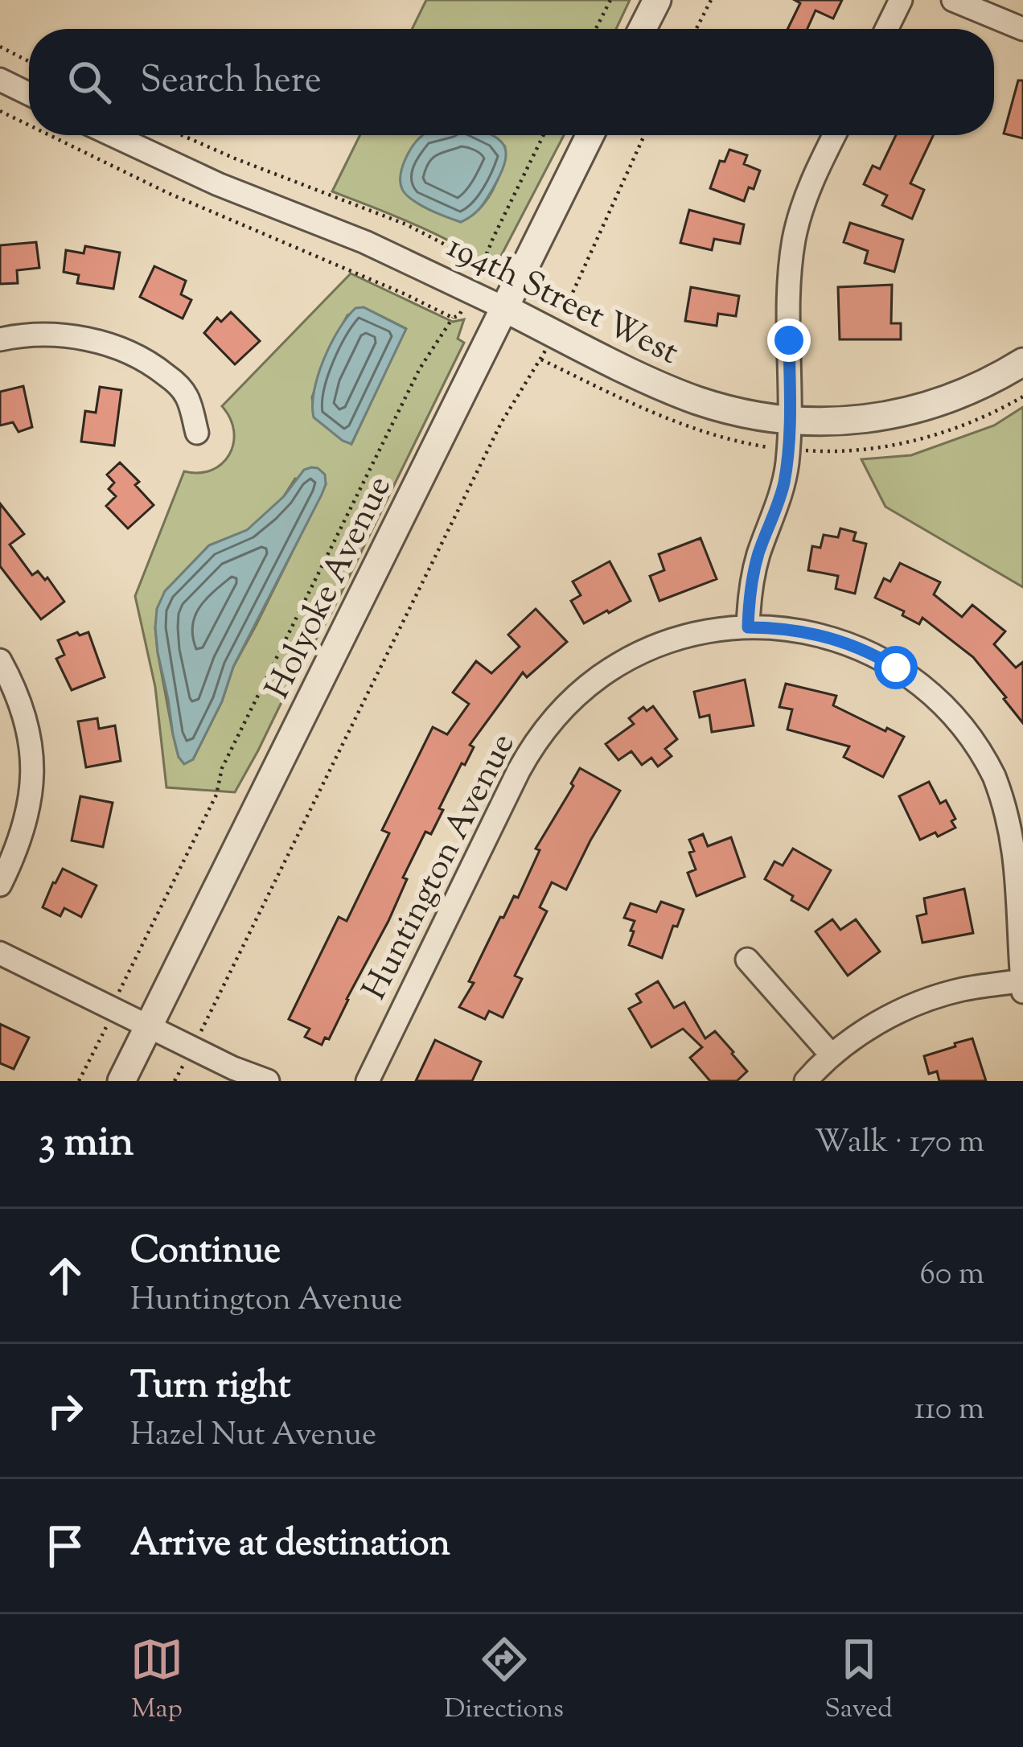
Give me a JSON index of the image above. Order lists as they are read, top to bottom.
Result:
{
  "streets": {
    "street": ["194th Street West", "Holyoke Avenue", "Huntington Avenue"]
  },
  "crossings": [
    ["194th Street West", "Holyoke Avenue"]
  ],
  "page": {
    "search": "Search here",
    "heading": ["3 min", "Walk · 170 m"],
    "list": [
      ["Continue", "Huntington Avenue", "60 m"],
      ["Turn right", "Hazel Nut Avenue", "110 m"],
      "Arrive at destination"
    ],
    "nav": ["Map", "Directions", "Saved"]
  }
}
